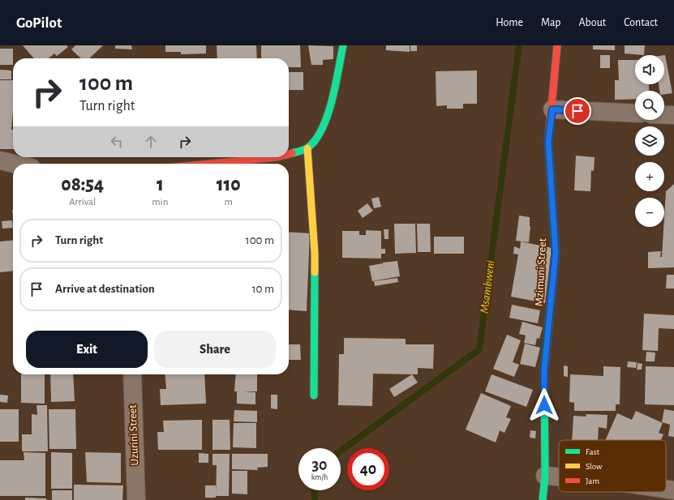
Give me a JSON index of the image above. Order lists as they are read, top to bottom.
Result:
{
  "streets": {
    "street": ["Mzimuni Street", "Uzurini Street"]
  },
  "water": ["Msambweni"],
  "legend": ["Fast", "Slow", "Jam"],
  "page": {
    "header": "GoPilot",
    "nav": [
      "Home",
      "Map",
      "About",
      "Contact"
    ],
    "map_buttons": ["+", "−"],
    "turn": ["100 m", "Turn right"],
    "eta": [
      "08:54",
      "Arrival",
      "1",
      "min",
      "110",
      "m"
    ],
    "list": [
      {
        "name": "Turn right",
        "value": "100 m"
      },
      {
        "name": "Arrive at destination",
        "value": "10 m"
      }
    ],
    "buttons": ["Exit", "Share"],
    "speed": "30 km/h",
    "limit": "40"
  }
}
